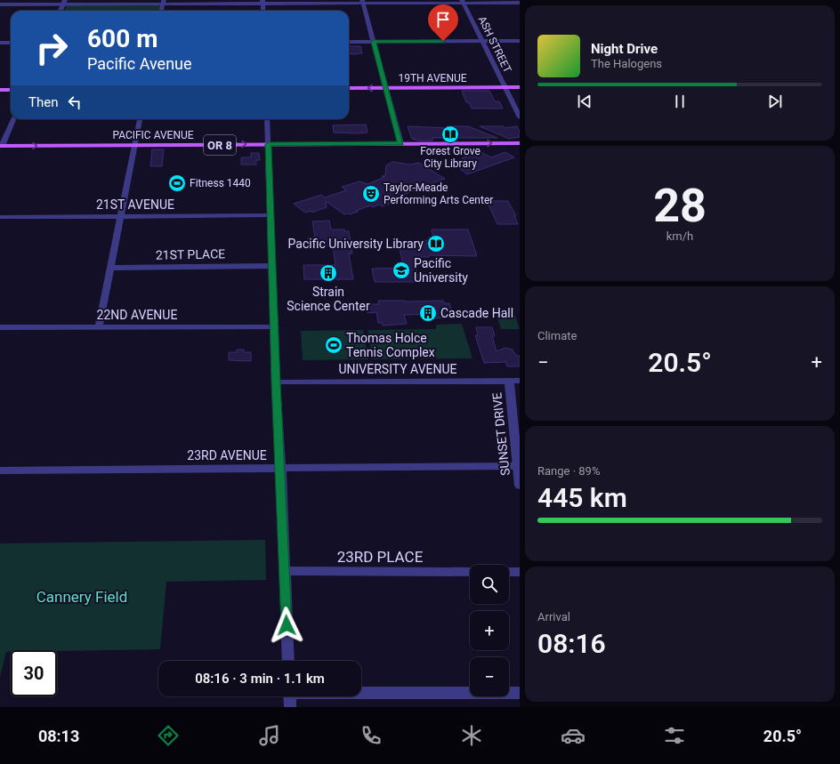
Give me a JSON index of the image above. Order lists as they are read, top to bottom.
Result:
{
  "streets": {
    "main road": ["19TH AVENUE", "PACIFIC AVENUE", "OR 8"],
    "street": [
      "ASH STREET",
      "21ST AVENUE",
      "21ST PLACE",
      "22ND AVENUE",
      "UNIVERSITY AVENUE",
      "SUNSET DRIVE",
      "23RD AVENUE",
      "23RD PLACE"
    ]
  },
  "crossings": [
    ["ASH STREET", "19TH AVENUE"],
    ["UNIVERSITY AVENUE", "SUNSET DRIVE"],
    ["SUNSET DRIVE", "23RD AVENUE"]
  ],
  "one_way": ["PACIFIC AVENUE"],
  "parks": ["Cannery Field"],
  "places": {
    "library": ["Forest Grove City Library", "Pacific University Library"],
    "sports": ["Fitness 1440", "Thomas Holce Tennis Complex"],
    "theatre": ["Taylor-Meade Performing Arts Center"],
    "school or university": ["Pacific University"],
    "building": ["Strain Science Center", "Cascade Hall"]
  },
  "page": {
    "turn": ["600 m", "Pacific Avenue"],
    "song": ["Night Drive", "The Halogens"],
    "then": "Then",
    "tile": [
      ["28", "km/h"],
      "Climate",
      ["Range · 89%", "445 km"],
      ["Arrival", "08:16"]
    ],
    "heat": ["−", "20.5°", "+"],
    "map_buttons": ["+", "−"],
    "limit": "30",
    "trip": "08:16 · 3 min · 1.1 km",
    "tabs": ["08:13", "20.5°"]
  }
}
